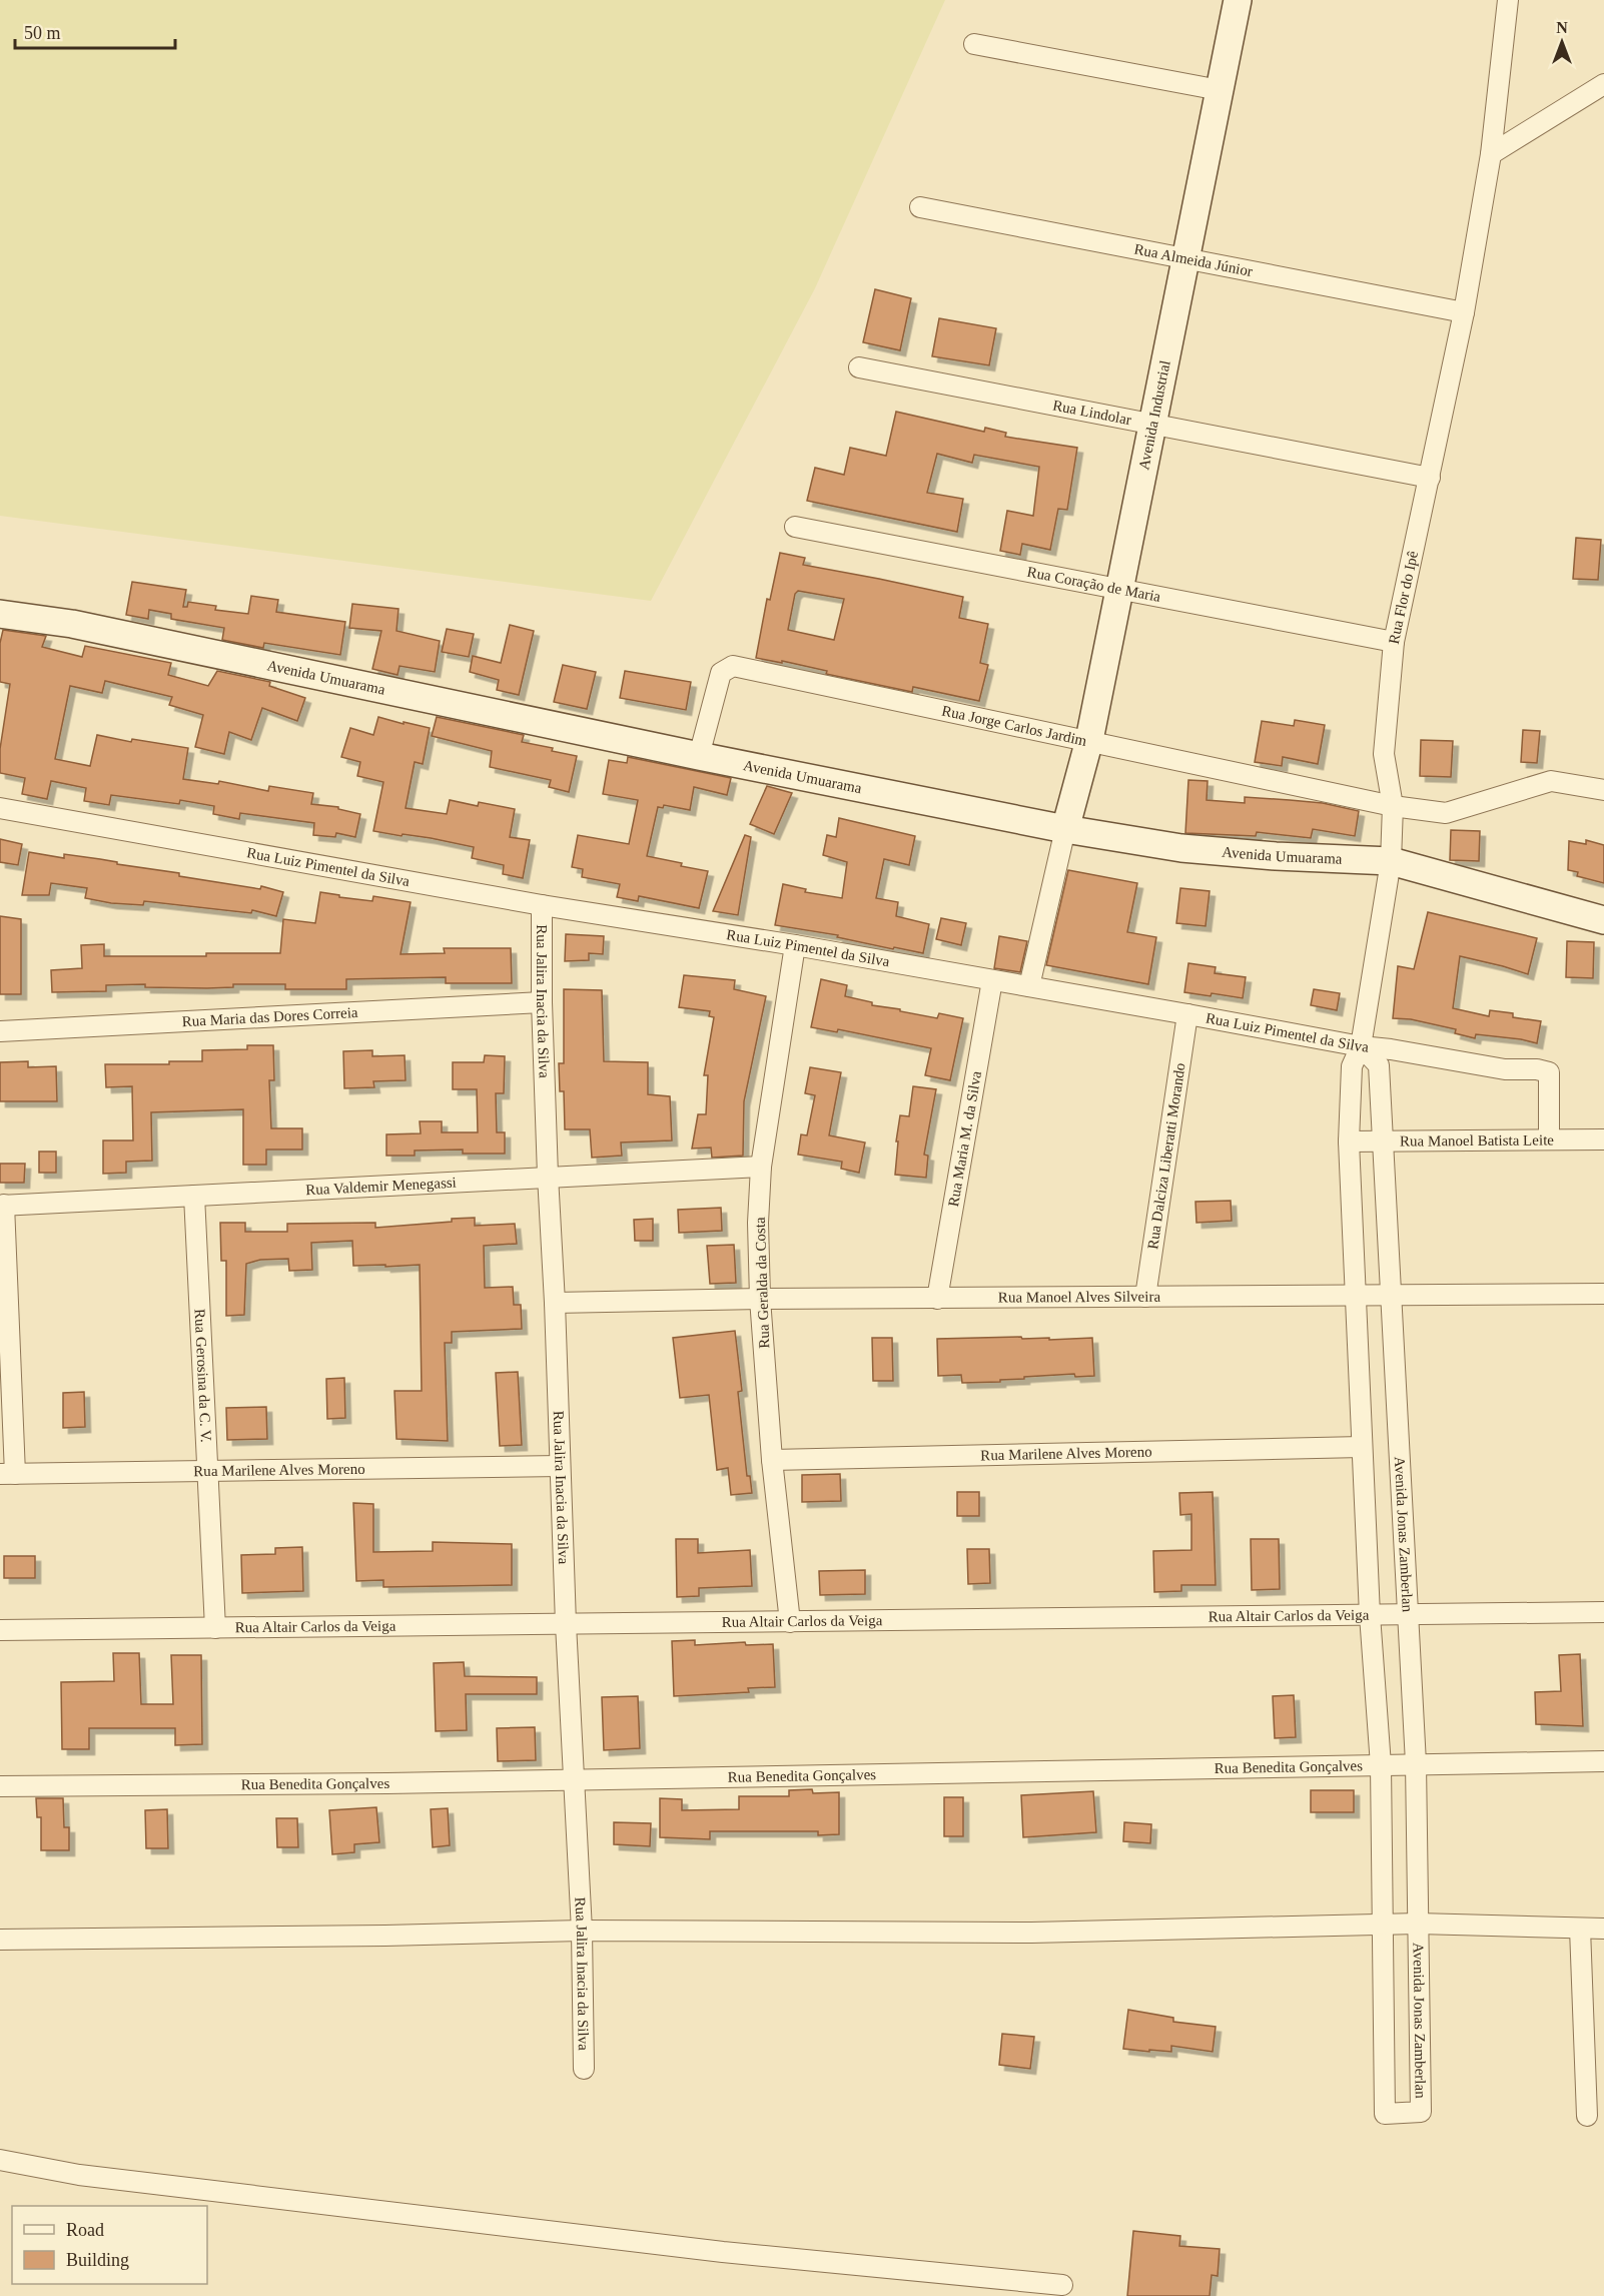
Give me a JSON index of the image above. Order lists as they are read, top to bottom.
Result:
{
  "streets": {
    "street": [
      "Rua Almeida Júnior",
      "Rua Lindolar",
      "Avenida Industrial",
      "Rua Coração de Maria",
      "Rua Flor do Ipê",
      "Avenida Umuarama",
      "Rua Jorge Carlos Jardim",
      "Rua Luiz Pimentel da Silva",
      "Rua Jalira Inacia da Silva",
      "Rua Maria das Dores Correia",
      "Rua Maria M. da Silva",
      "Rua Manoel Batista Leite",
      "Rua Dalciza Liberatti Morando",
      "Rua Valdemir Menegassi",
      "Rua Geralda da Costa",
      "Rua Manoel Alves Silveira",
      "Rua Gerosina da C. V.",
      "Rua Marilene Alves Moreno",
      "Avenida Jonas Zamberlan",
      "Rua Altair Carlos da Veiga",
      "Rua Benedita Gonçalves"
    ]
  },
  "crossings": [
    ["Rua Almeida Júnior", "Avenida Industrial"],
    ["Rua Almeida Júnior", "Rua Flor do Ipê"],
    ["Rua Lindolar", "Avenida Industrial"],
    ["Rua Lindolar", "Rua Flor do Ipê"],
    ["Avenida Industrial", "Rua Coração de Maria"],
    ["Avenida Industrial", "Avenida Umuarama"],
    ["Avenida Industrial", "Rua Jorge Carlos Jardim"],
    ["Rua Coração de Maria", "Rua Flor do Ipê"],
    ["Rua Flor do Ipê", "Avenida Umuarama"],
    ["Rua Flor do Ipê", "Rua Jorge Carlos Jardim"],
    ["Rua Flor do Ipê", "Rua Luiz Pimentel da Silva"],
    ["Rua Flor do Ipê", "Avenida Jonas Zamberlan"],
    ["Avenida Umuarama", "Rua Jorge Carlos Jardim"],
    ["Rua Luiz Pimentel da Silva", "Rua Jalira Inacia da Silva"],
    ["Rua Luiz Pimentel da Silva", "Rua Maria M. da Silva"],
    ["Rua Luiz Pimentel da Silva", "Rua Manoel Batista Leite"],
    ["Rua Luiz Pimentel da Silva", "Rua Dalciza Liberatti Morando"],
    ["Rua Luiz Pimentel da Silva", "Rua Geralda da Costa"],
    ["Rua Luiz Pimentel da Silva", "Avenida Jonas Zamberlan"],
    ["Rua Jalira Inacia da Silva", "Rua Maria das Dores Correia"],
    ["Rua Jalira Inacia da Silva", "Rua Valdemir Menegassi"],
    ["Rua Jalira Inacia da Silva", "Rua Manoel Alves Silveira"],
    ["Rua Jalira Inacia da Silva", "Rua Marilene Alves Moreno"],
    ["Rua Jalira Inacia da Silva", "Rua Altair Carlos da Veiga"],
    ["Rua Jalira Inacia da Silva", "Rua Benedita Gonçalves"],
    ["Rua Maria M. da Silva", "Rua Manoel Alves Silveira"],
    ["Rua Manoel Batista Leite", "Avenida Jonas Zamberlan"],
    ["Rua Dalciza Liberatti Morando", "Rua Manoel Alves Silveira"],
    ["Rua Valdemir Menegassi", "Rua Geralda da Costa"],
    ["Rua Valdemir Menegassi", "Rua Gerosina da C. V."],
    ["Rua Geralda da Costa", "Rua Manoel Alves Silveira"],
    ["Rua Geralda da Costa", "Rua Marilene Alves Moreno"],
    ["Rua Geralda da Costa", "Rua Altair Carlos da Veiga"],
    ["Rua Manoel Alves Silveira", "Avenida Jonas Zamberlan"],
    ["Rua Gerosina da C. V.", "Rua Marilene Alves Moreno"],
    ["Rua Gerosina da C. V.", "Rua Altair Carlos da Veiga"],
    ["Rua Marilene Alves Moreno", "Avenida Jonas Zamberlan"],
    ["Avenida Jonas Zamberlan", "Rua Altair Carlos da Veiga"],
    ["Avenida Jonas Zamberlan", "Rua Benedita Gonçalves"]
  ],
  "legend": ["Road", "Building"],
  "scale_bar": "50 m",
  "north": "top"
}
